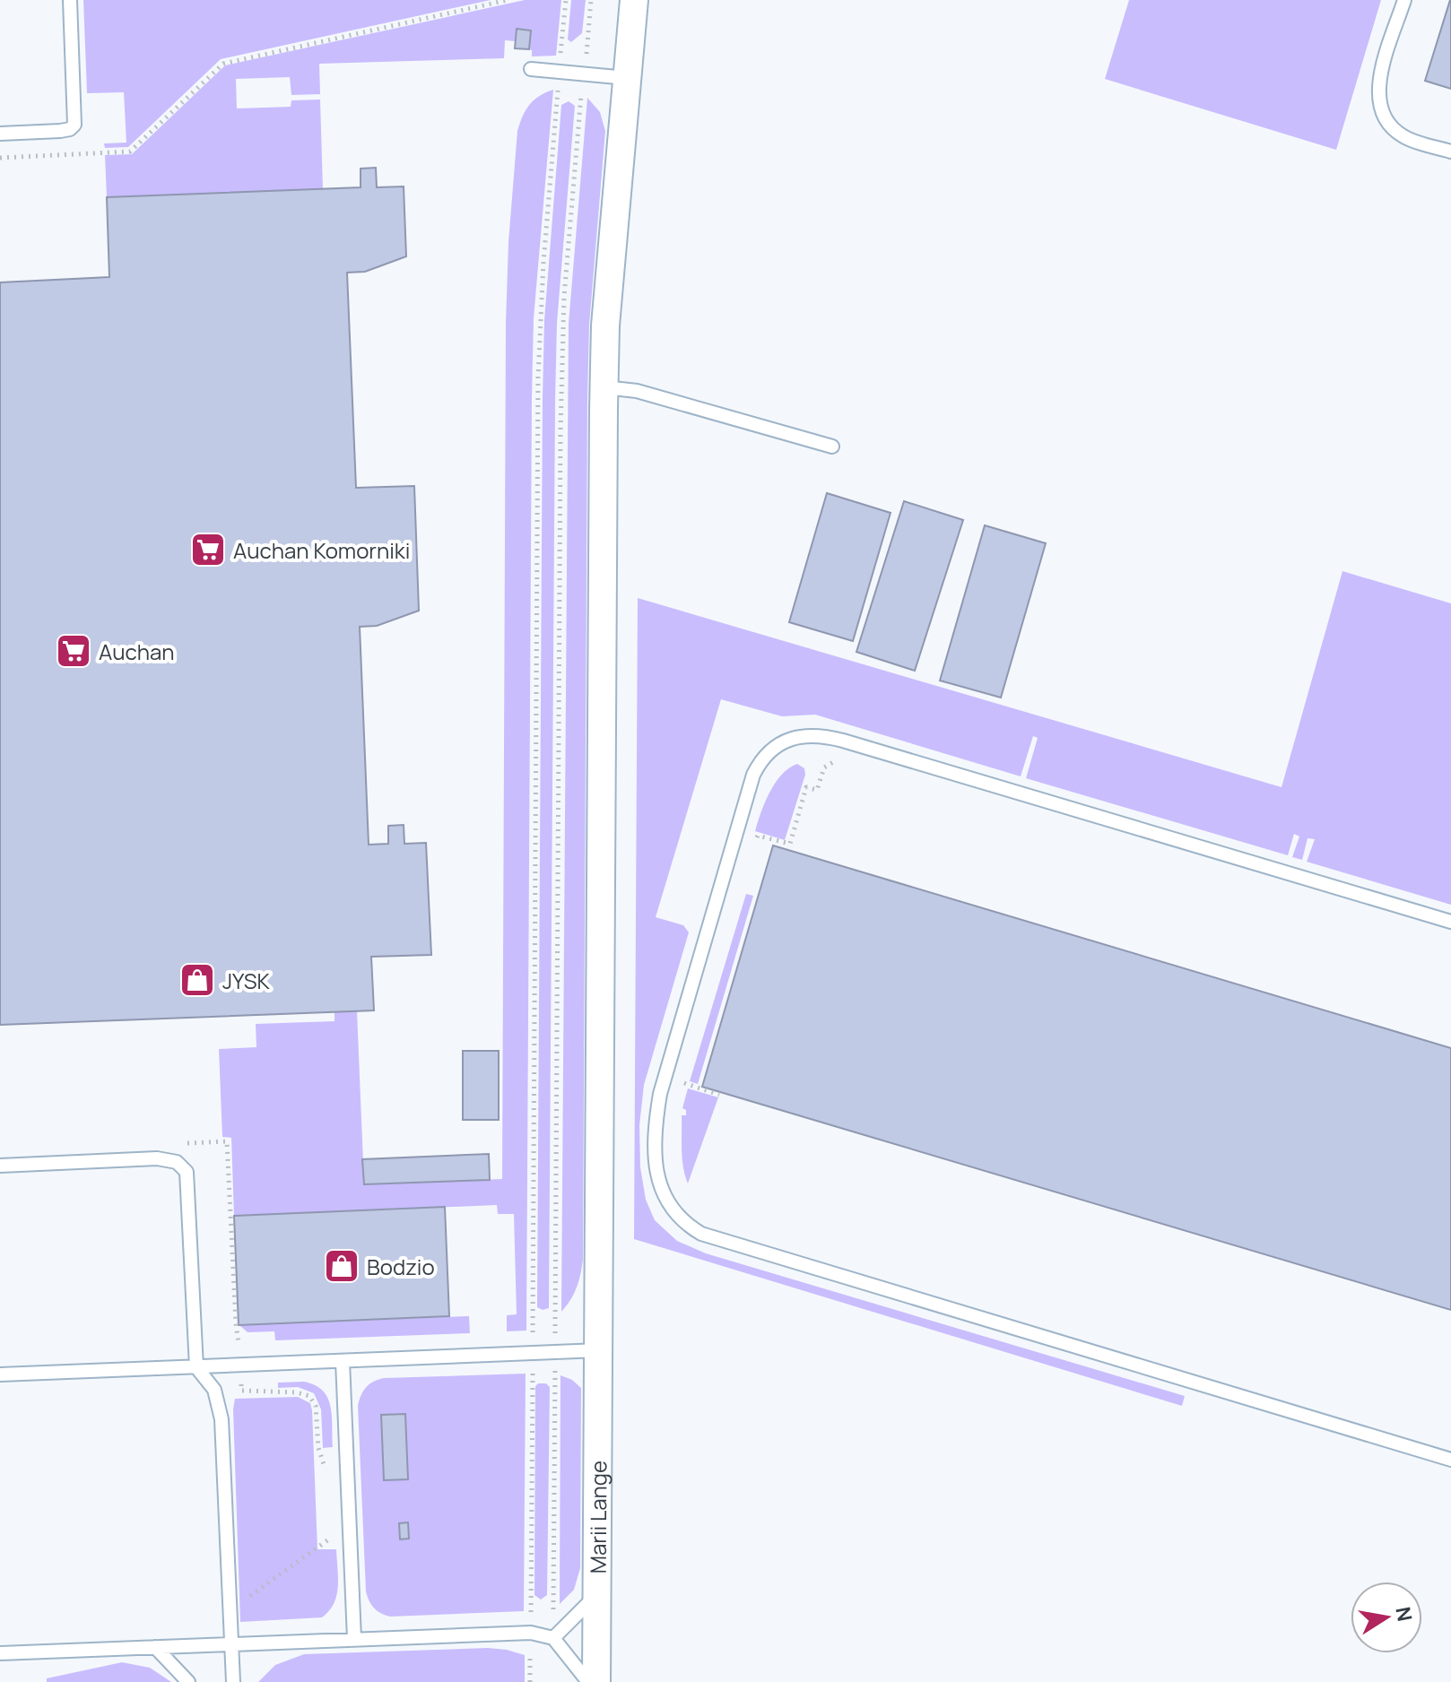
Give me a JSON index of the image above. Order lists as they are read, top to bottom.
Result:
{
  "streets": {
    "street": ["Marii Lange"]
  },
  "places": {
    "supermarket": ["Auchan Komorniki", "Auchan"],
    "shop": ["JYSK", "Bodzio"]
  },
  "north": "right"
}
